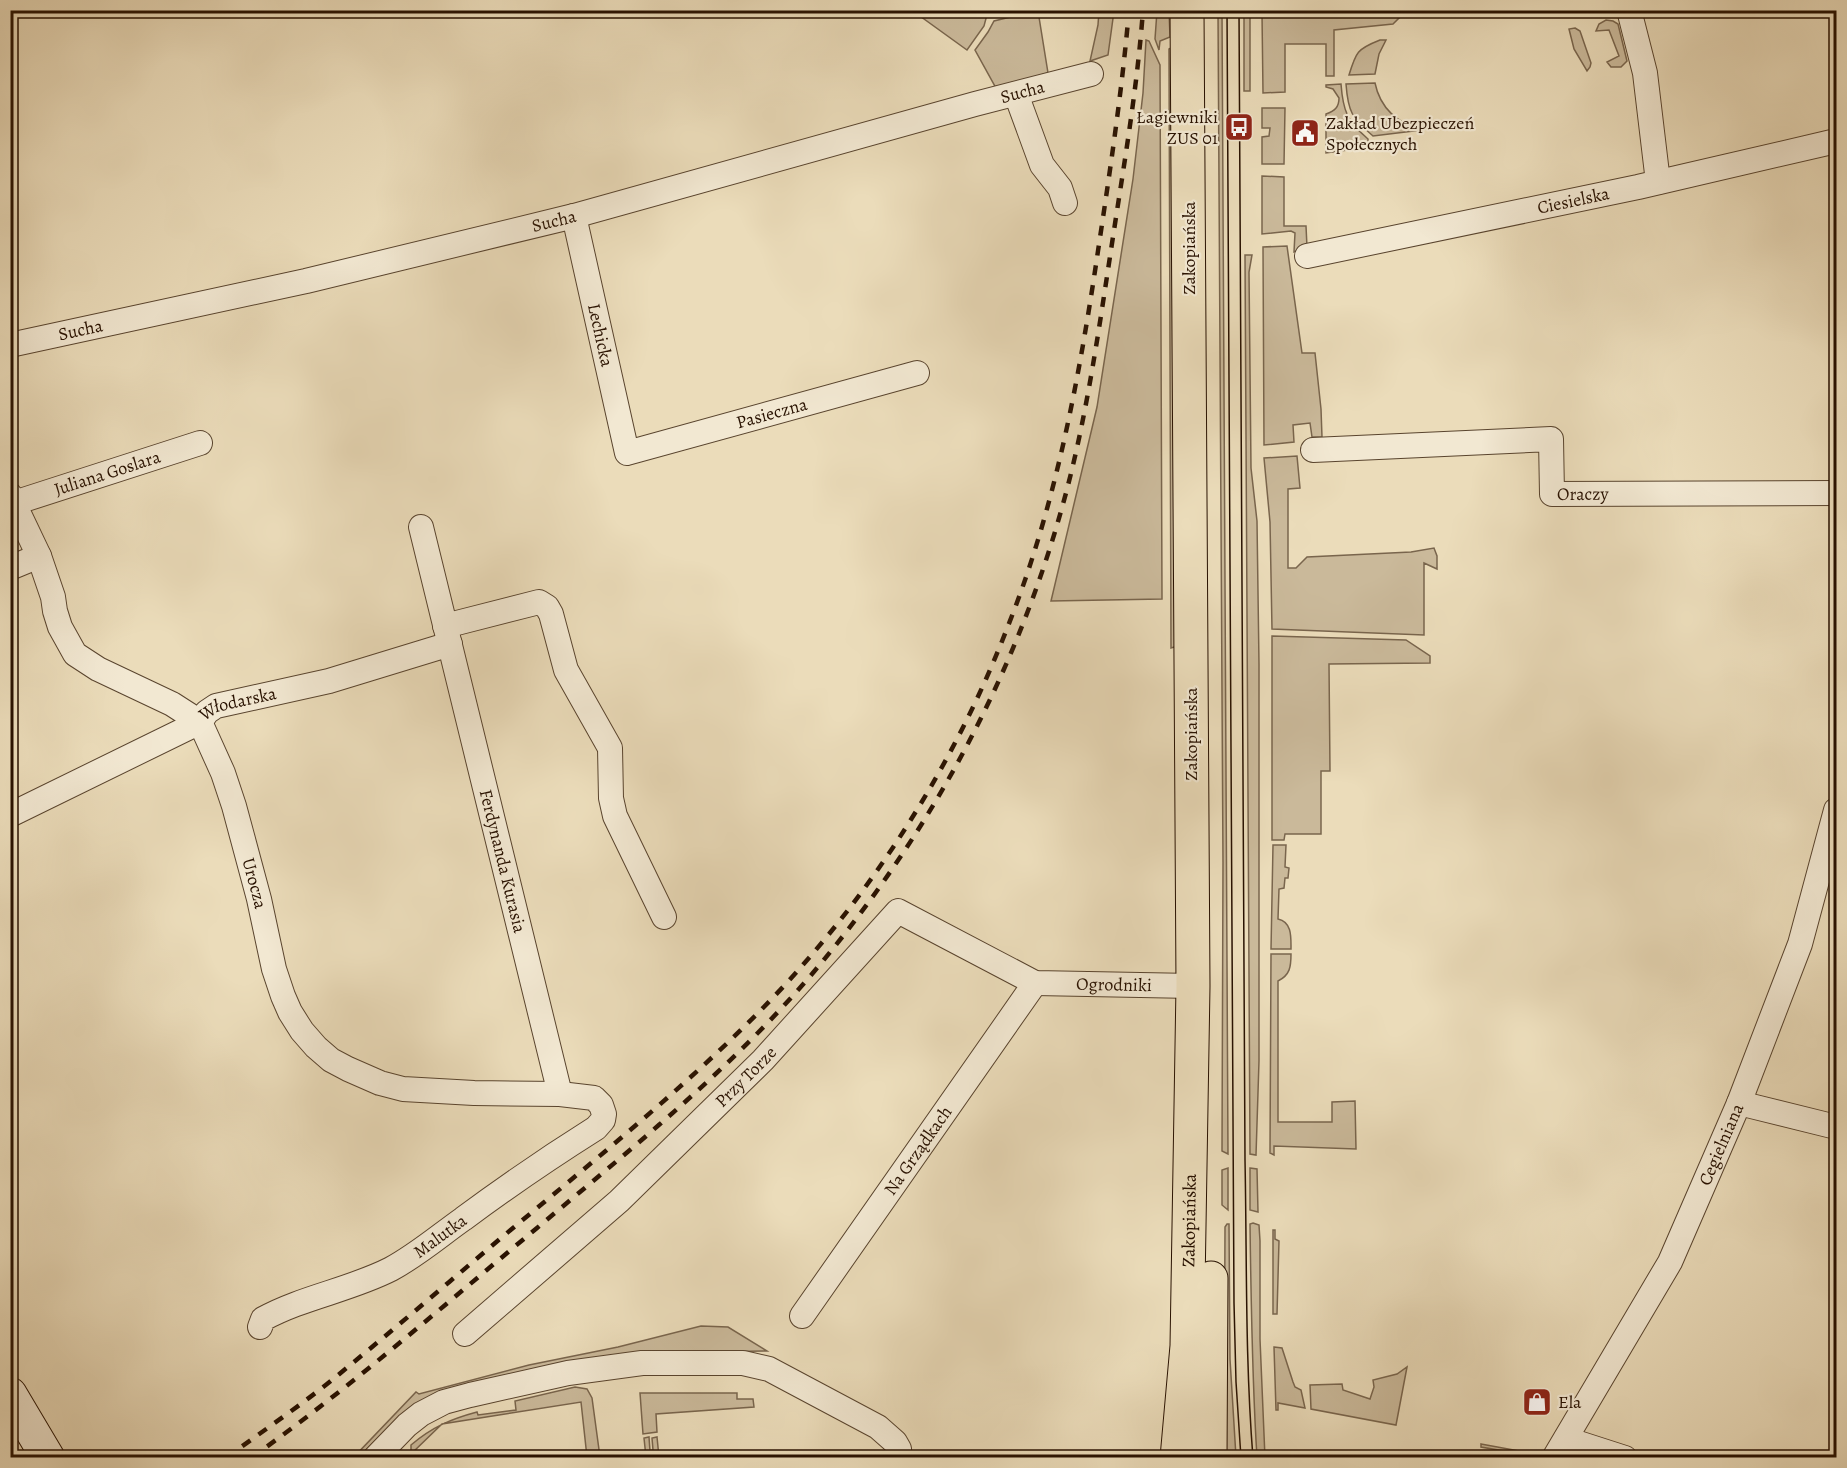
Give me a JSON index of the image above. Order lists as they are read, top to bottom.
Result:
{
  "streets": {
    "main road": ["Zakopiańska"],
    "street": [
      "Sucha",
      "Ciesielska",
      "Lechicka",
      "Pasieczna",
      "Juliana Goslara",
      "Oraczy",
      "Włodarska",
      "Ferdynanda Kurasia",
      "Urocza",
      "Ogrodniki",
      "Przy Torze",
      "Cegielniana",
      "Na Grządkach",
      "Malutka"
    ]
  },
  "crossings": [
    ["Sucha", "Lechicka"],
    ["Zakopiańska", "Ogrodniki"],
    ["Lechicka", "Pasieczna"],
    ["Włodarska", "Ferdynanda Kurasia"],
    ["Włodarska", "Urocza"],
    ["Ferdynanda Kurasia", "Urocza"],
    ["Urocza", "Malutka"],
    ["Ogrodniki", "Przy Torze"],
    ["Ogrodniki", "Na Grządkach"],
    ["Przy Torze", "Na Grządkach"]
  ],
  "places": {
    "bus stop": ["Łagiewniki ZUS 01"],
    "public building": ["Zakład Ubezpieczeń Społecznych"],
    "shop": ["Ela"]
  }
}
